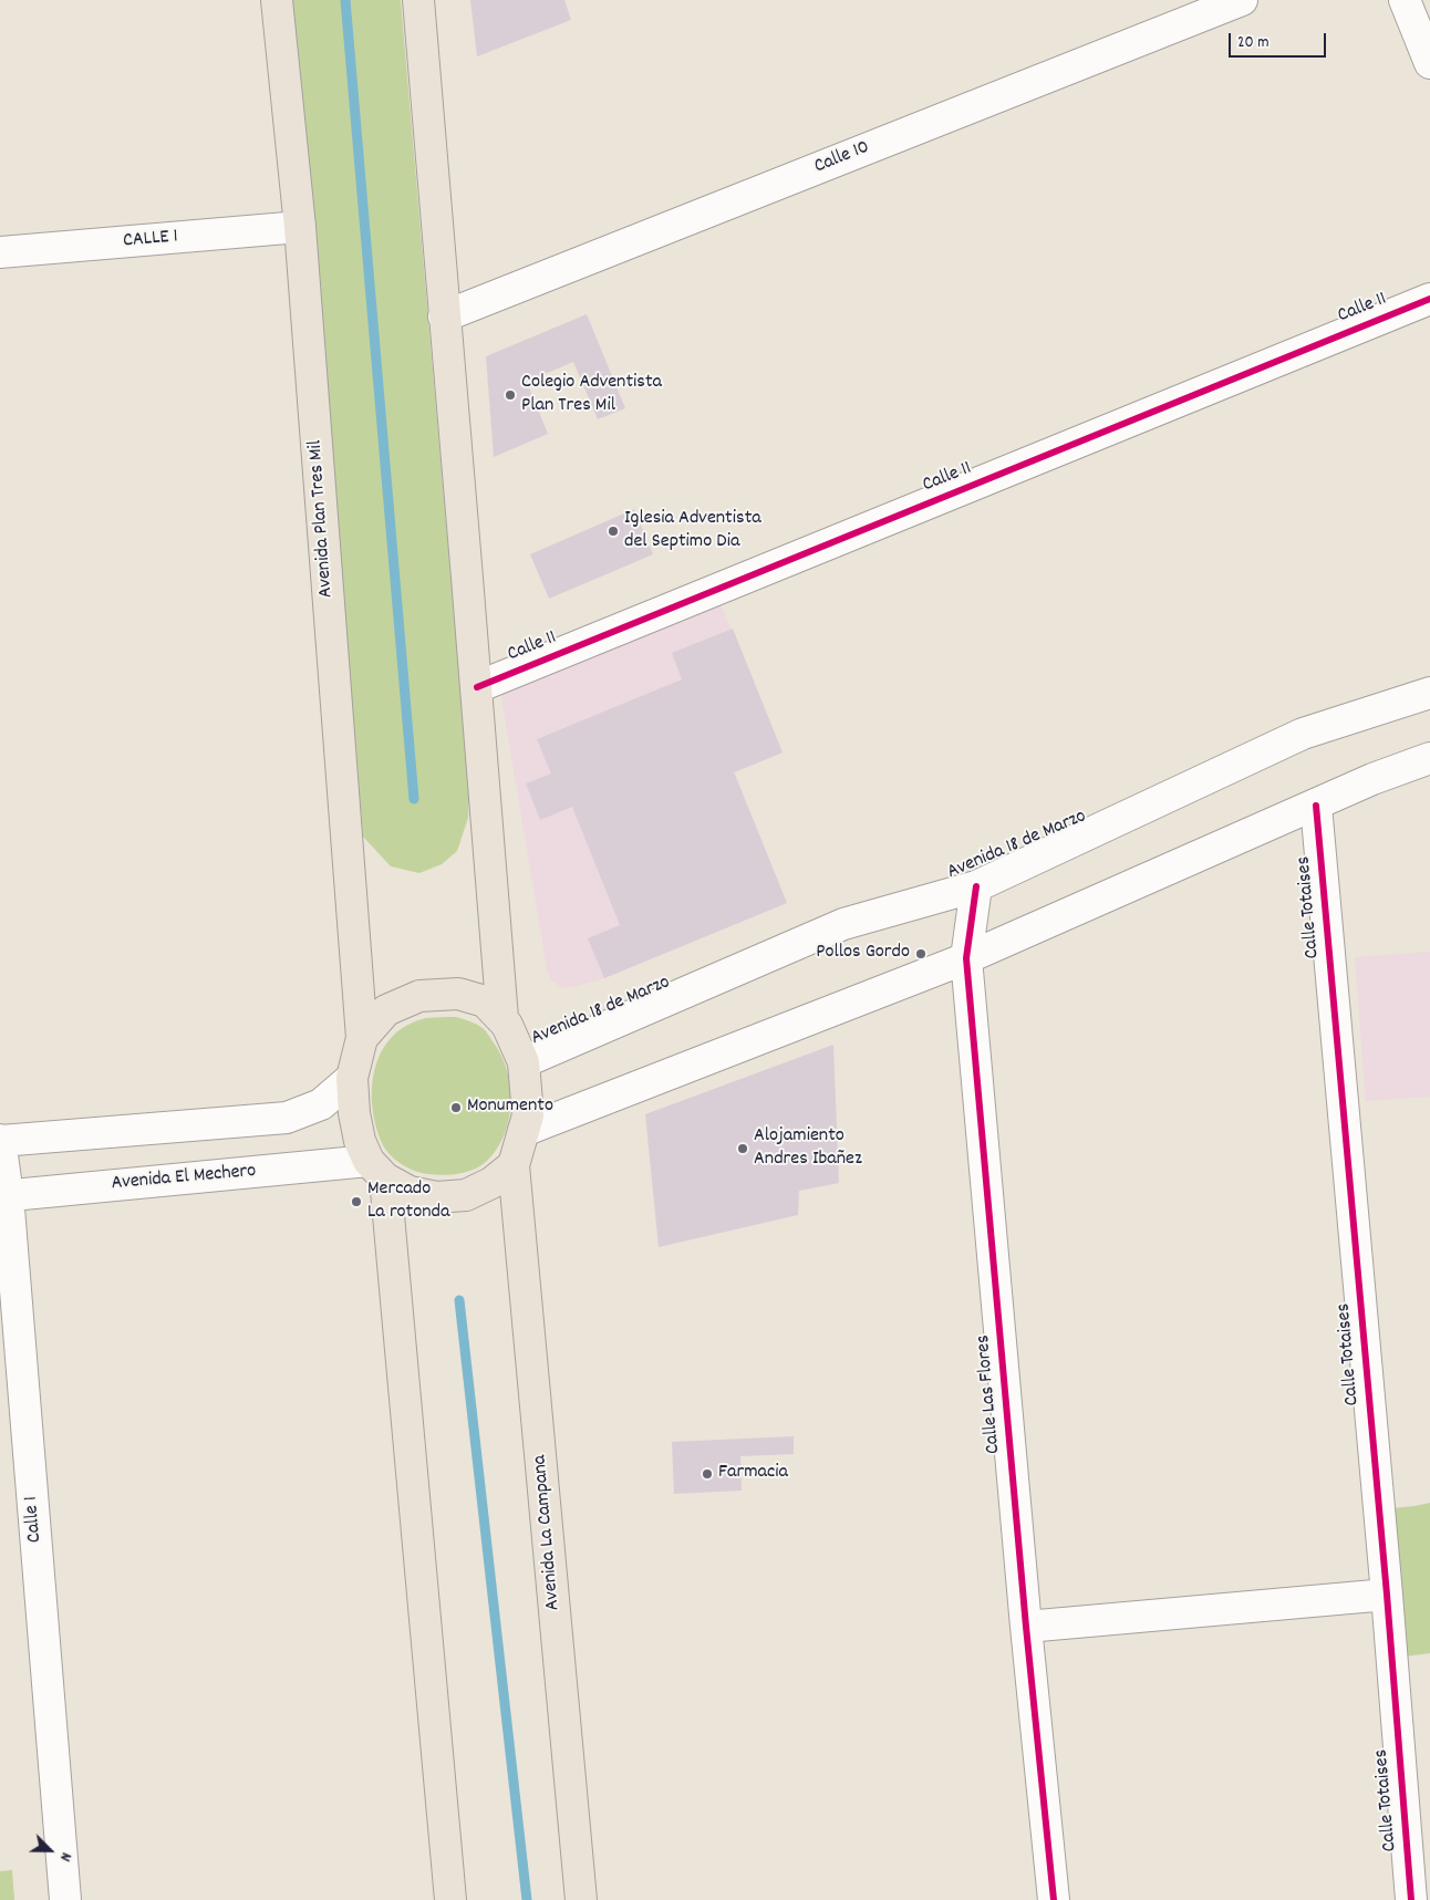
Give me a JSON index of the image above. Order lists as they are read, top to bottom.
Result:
{
  "streets": {
    "main road": ["Avenida Plan Tres Mil", "Avenida La Campana"],
    "street": [
      "Calle 10",
      "CALLE 1",
      "Calle 11",
      "Avenida 18 de Marzo",
      "Calle Totaises",
      "Avenida El Mechero",
      "Calle Las Flores",
      "Calle 1"
    ]
  },
  "crossings": [
    ["CALLE 1", "Avenida Plan Tres Mil"],
    ["Avenida Plan Tres Mil", "Avenida 18 de Marzo"],
    ["Avenida Plan Tres Mil", "Avenida El Mechero"],
    ["Avenida Plan Tres Mil", "Avenida La Campana"],
    ["Avenida 18 de Marzo", "Avenida El Mechero"],
    ["Avenida 18 de Marzo", "Calle Las Flores"],
    ["Avenida 18 de Marzo", "Avenida La Campana"],
    ["Avenida El Mechero", "Calle 1"],
    ["Avenida El Mechero", "Avenida La Campana"]
  ],
  "places": [
    "Colegio Adventista Plan Tres Mil",
    "Iglesia Adventista del Septimo Dia",
    "Pollos Gordo",
    "Monumento",
    "Alojamiento Andres Ibañez",
    "Mercado La rotonda",
    "Farmacia"
  ],
  "scale_bar": "20 m",
  "north": "bottom right"
}
